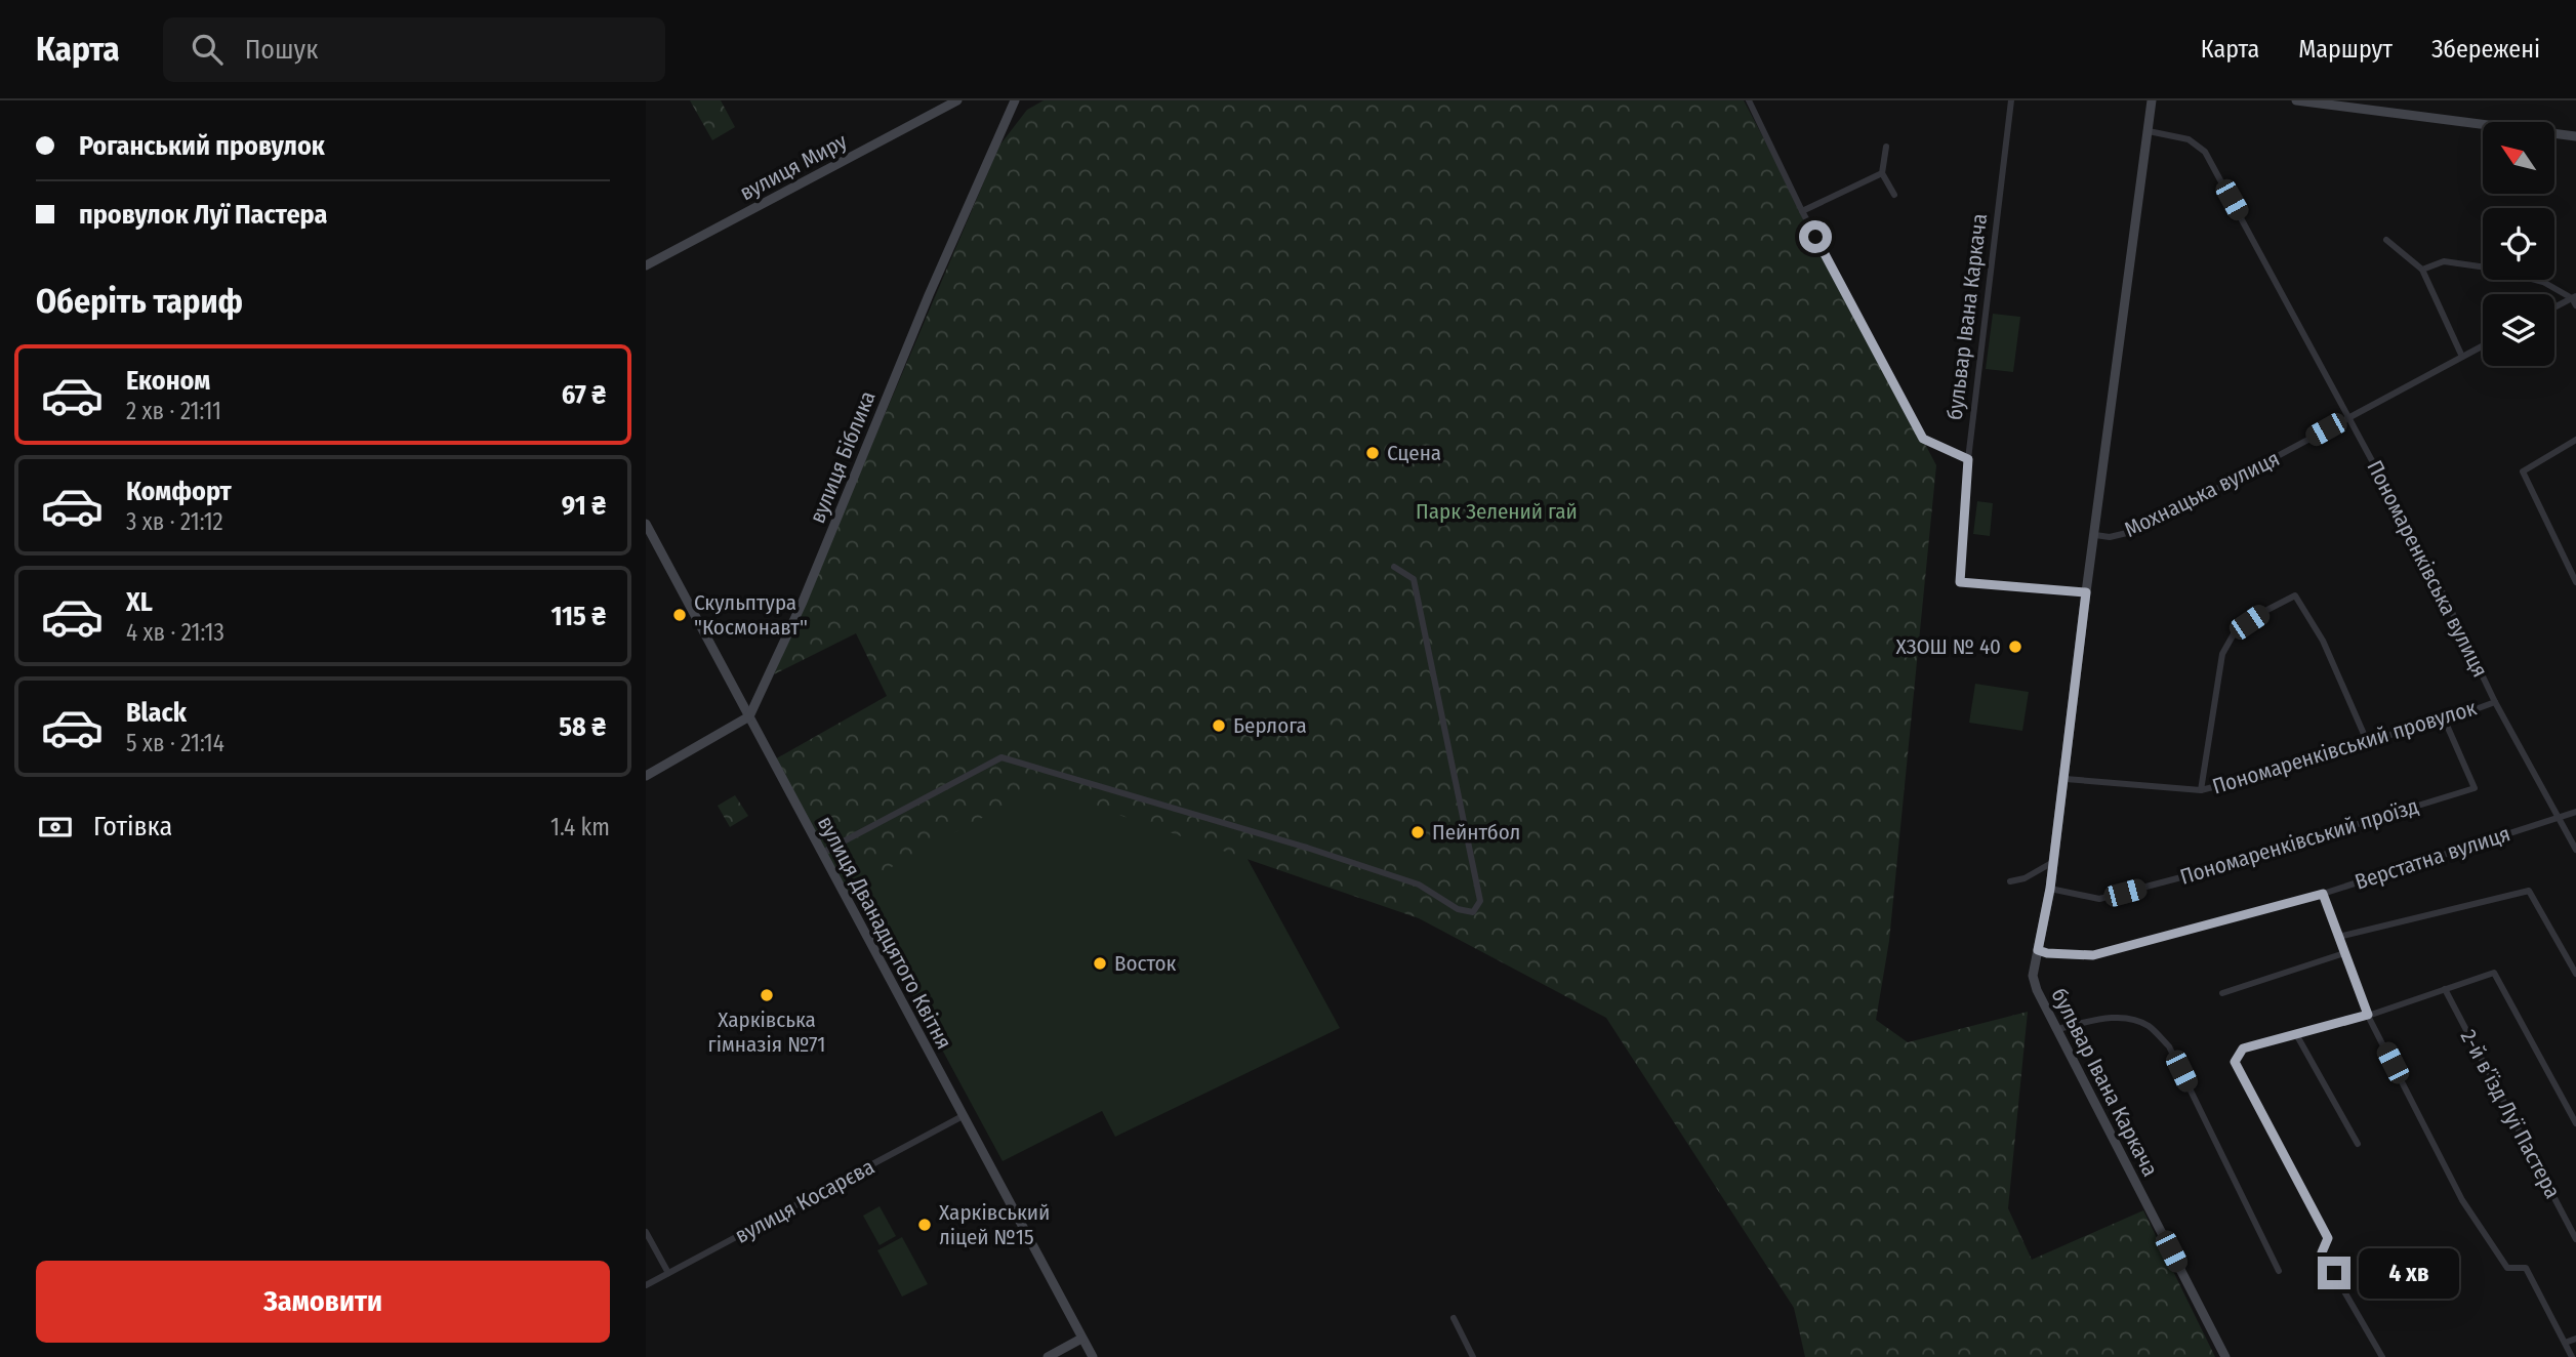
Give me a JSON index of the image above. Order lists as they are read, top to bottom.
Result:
{
  "streets": {
    "street": [
      "вулиця Миру",
      "бульвар Івана Каркача",
      "вулиця Біблика",
      "Мохнацька вулиця",
      "Пономаренківська вулиця",
      "Пономаренківський провулок",
      "Пономаренківський проїзд",
      "Верстатна вулиця",
      "вулиця Дванадцятого Квітня",
      "2-й в’їзд Луї Пастера",
      "вулиця Косарєва"
    ]
  },
  "crossings": [
    ["бульвар Івана Каркача", "Мохнацька вулиця"],
    ["бульвар Івана Каркача", "Пономаренківська вулиця"],
    ["бульвар Івана Каркача", "Пономаренківський провулок"],
    ["бульвар Івана Каркача", "Пономаренківський проїзд"],
    ["бульвар Івана Каркача", "Верстатна вулиця"],
    ["вулиця Біблика", "вулиця Дванадцятого Квітня"],
    ["Мохнацька вулиця", "Пономаренківська вулиця"],
    ["Пономаренківська вулиця", "Пономаренківський провулок"],
    ["Пономаренківська вулиця", "Верстатна вулиця"],
    ["Пономаренківський провулок", "Пономаренківський проїзд"],
    ["вулиця Дванадцятого Квітня", "вулиця Косарєва"]
  ],
  "parks": ["Парк Зелений гай"],
  "places": [
    "Сцена",
    "Скульптура \"Космонавт\"",
    "ХЗОШ № 40",
    "Берлога",
    "Пейнтбол",
    "Восток",
    "Харківська гімназія №71",
    "Харківський ліцей №15"
  ],
  "north": "top left",
  "page": {
    "header": "Карта",
    "search": "Пошук",
    "nav": ["Карта", "Маршрут", "Збережені"],
    "banner": ["Роганський провулок", "провулок Луї Пастера"],
    "heading": "Оберіть тариф",
    "list": [
      {
        "name": "Економ",
        "note": "2 хв · 21:11",
        "value": "67 ₴"
      },
      {
        "name": "Комфорт",
        "note": "3 хв · 21:12",
        "value": "91 ₴"
      },
      {
        "name": "XL",
        "note": "4 хв · 21:13",
        "value": "115 ₴"
      },
      {
        "name": "Black",
        "note": "5 хв · 21:14",
        "value": "58 ₴"
      }
    ],
    "pay": ["Готівка", "1.4 km"],
    "buttons": "Замовити",
    "bubble": "4 хв"
  }
}
